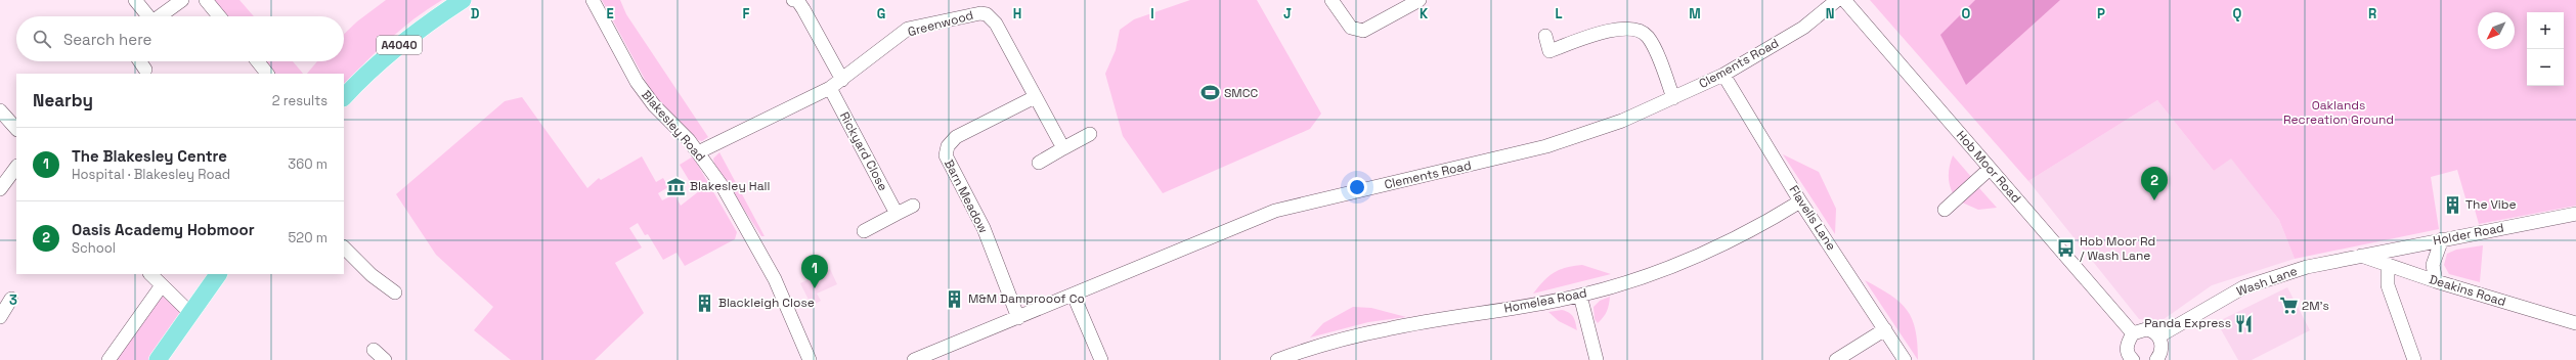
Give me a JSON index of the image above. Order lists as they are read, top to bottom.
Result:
{
  "streets": {
    "main road": ["A4040"],
    "street": [
      "Greenwood",
      "Clements Road",
      "Blakesley Road",
      "Rickyard Close",
      "Hob Moor Road",
      "Barn Meadow",
      "Flavells Lane",
      "Holder Road",
      "Wash Lane",
      "Deakins Road",
      "Homelea Road"
    ]
  },
  "crossings": [
    ["Greenwood", "Blakesley Road"],
    ["Greenwood", "Rickyard Close"],
    ["Greenwood", "Barn Meadow"],
    ["Clements Road", "Barn Meadow"],
    ["Clements Road", "Flavells Lane"],
    ["Flavells Lane", "Homelea Road"],
    ["Holder Road", "Wash Lane"],
    ["Holder Road", "Deakins Road"],
    ["Wash Lane", "Deakins Road"]
  ],
  "parks": ["Oaklands Recreation Ground"],
  "places": {
    "sports": ["SMCC"],
    "museum": ["Blakesley Hall"],
    "building": ["The Vibe", "M&M Damprooof Co", "Blackleigh Close"],
    "bus stop": ["Hob Moor Rd / Wash Lane"],
    "supermarket": ["2M's"],
    "restaurant": ["Panda Express"]
  },
  "north": "bottom left",
  "page": {
    "map_buttons": ["+", "−"],
    "search": "Search here",
    "heading": ["Nearby", "2 results"],
    "list": [
      {
        "mark": "1",
        "name": "The Blakesley Centre",
        "note": "Hospital · Blakesley Road",
        "value": "360 m"
      },
      {
        "mark": "2",
        "name": "Oasis Academy Hobmoor",
        "note": "School",
        "value": "520 m"
      }
    ],
    "pins": ["2", "1"]
  },
  "grid": {
    "columns": [
      "D",
      "E",
      "F",
      "G",
      "H",
      "I",
      "J",
      "K",
      "L",
      "M",
      "N",
      "O",
      "P",
      "Q",
      "R"
    ],
    "rows": ["3"]
  }
}
